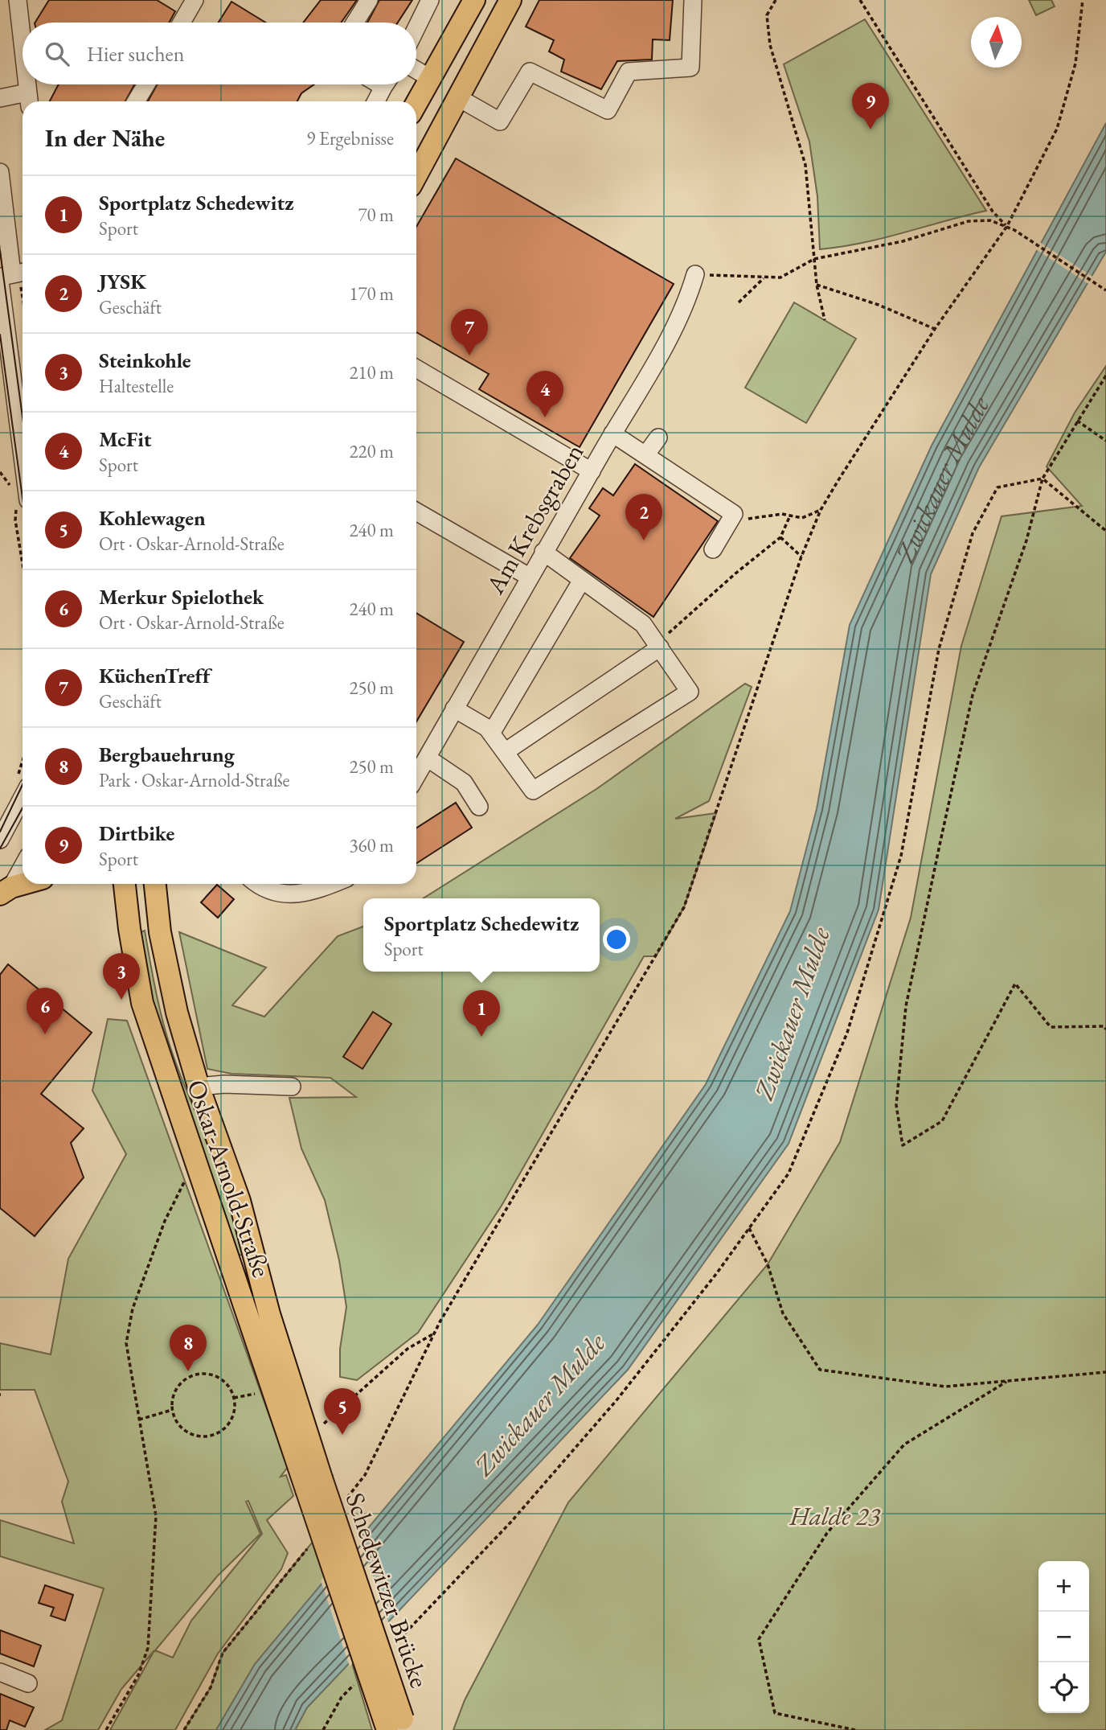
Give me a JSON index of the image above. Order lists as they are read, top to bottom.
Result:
{
  "streets": {
    "main road": ["Oskar-Arnold-Straße", "Schedewitzer Brücke"],
    "street": ["Am Krebsgraben"]
  },
  "crossings": [
    ["Oskar-Arnold-Straße", "Schedewitzer Brücke"]
  ],
  "water": ["Zwickauer Mulde"],
  "parks": ["Halde 23"],
  "north": "top",
  "page": {
    "search": "Hier suchen",
    "pins": [
      "9",
      "7",
      "4",
      "2",
      "3",
      "6",
      "1",
      "8",
      "5"
    ],
    "heading": ["In der Nähe", "9 Ergebnisse"],
    "list": [
      {
        "mark": "1",
        "name": "Sportplatz Schedewitz",
        "note": "Sport",
        "value": "70 m"
      },
      {
        "mark": "2",
        "name": "JYSK",
        "note": "Geschäft",
        "value": "170 m"
      },
      {
        "mark": "3",
        "name": "Steinkohle",
        "note": "Haltestelle",
        "value": "210 m"
      },
      {
        "mark": "4",
        "name": "McFit",
        "note": "Sport",
        "value": "220 m"
      },
      {
        "mark": "5",
        "name": "Kohlewagen",
        "note": "Ort · Oskar-Arnold-Straße",
        "value": "240 m"
      },
      {
        "mark": "6",
        "name": "Merkur Spielothek",
        "note": "Ort · Oskar-Arnold-Straße",
        "value": "240 m"
      },
      {
        "mark": "7",
        "name": "KüchenTreff",
        "note": "Geschäft",
        "value": "250 m"
      },
      {
        "mark": "8",
        "name": "Bergbauehrung",
        "note": "Park · Oskar-Arnold-Straße",
        "value": "250 m"
      },
      {
        "mark": "9",
        "name": "Dirtbike",
        "note": "Sport",
        "value": "360 m"
      }
    ],
    "popup": ["Sportplatz Schedewitz", "Sport"],
    "map_buttons": ["+", "−"]
  }
}
